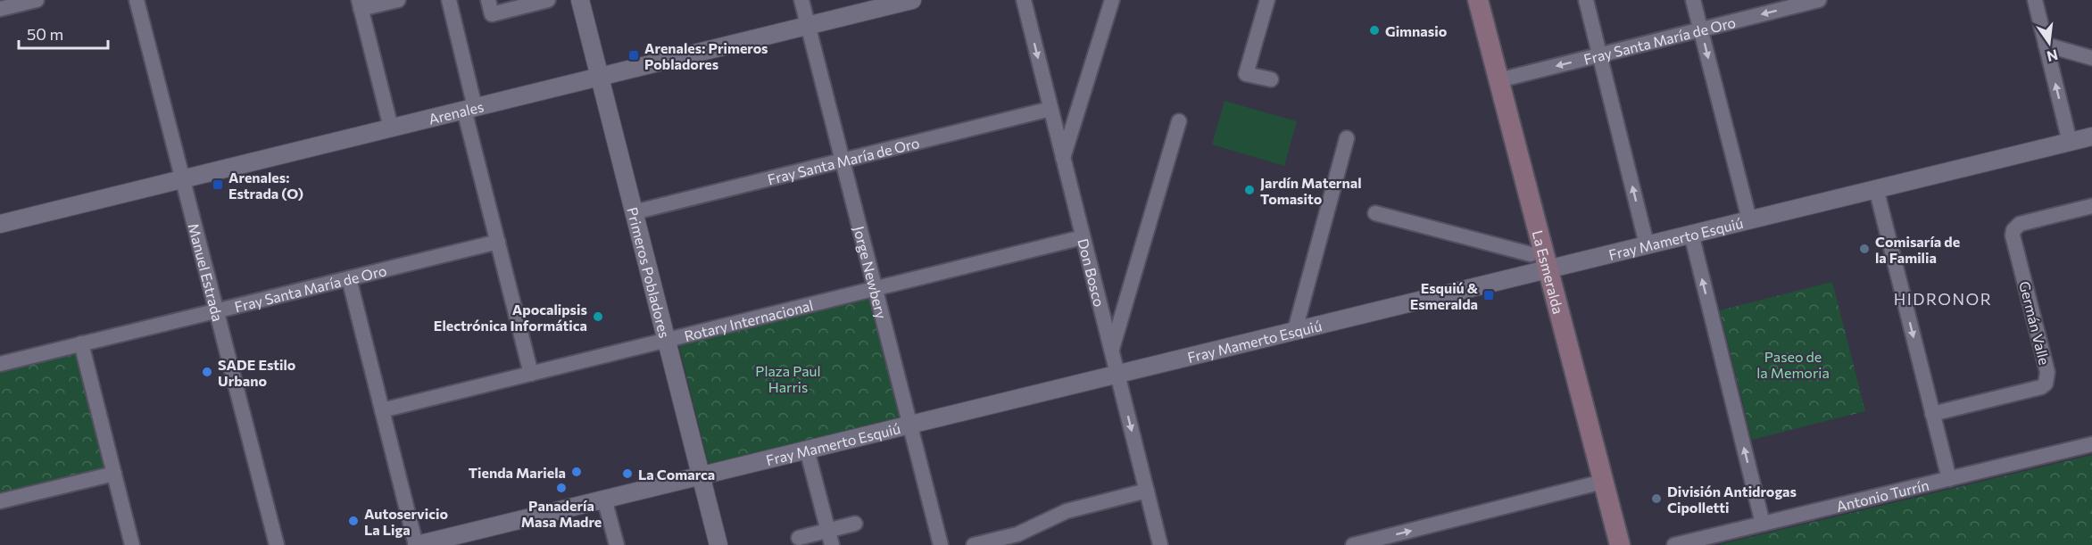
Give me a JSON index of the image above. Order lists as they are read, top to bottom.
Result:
{
  "streets": {
    "main road": ["La Esmeralda"],
    "street": [
      "Fray Santa María de Oro",
      "Arenales",
      "Fray Mamerto Esquiú",
      "Manuel Estrada",
      "Jorge Newbery",
      "Primeros Pobladores",
      "Don Bosco",
      "Rotary Internacional",
      "Germán Valle",
      "Antonio Turrín"
    ]
  },
  "crossings": [
    ["Fray Santa María de Oro", "Manuel Estrada"],
    ["Fray Santa María de Oro", "Jorge Newbery"],
    ["Fray Santa María de Oro", "La Esmeralda"],
    ["Fray Santa María de Oro", "Primeros Pobladores"],
    ["Fray Santa María de Oro", "Don Bosco"],
    ["Arenales", "Manuel Estrada"],
    ["Arenales", "Jorge Newbery"],
    ["Arenales", "Primeros Pobladores"],
    ["Fray Mamerto Esquiú", "Jorge Newbery"],
    ["Fray Mamerto Esquiú", "La Esmeralda"],
    ["Fray Mamerto Esquiú", "Primeros Pobladores"],
    ["Fray Mamerto Esquiú", "Don Bosco"],
    ["Jorge Newbery", "Rotary Internacional"],
    ["Primeros Pobladores", "Rotary Internacional"],
    ["Don Bosco", "Rotary Internacional"]
  ],
  "one_way": ["Don Bosco"],
  "districts": ["HIDRONOR"],
  "parks": ["Paseo de la Memoria", "Plaza Paul Harris"],
  "places": {
    "other": [
      "Gimnasio",
      "Jardín Maternal Tomasito",
      "Comisaría de la Familia",
      "Apocalipsis Electrónica Informática",
      "SADE Estilo Urbano",
      "Tienda Mariela",
      "La Comarca",
      "Panadería Masa Madre",
      "División Antidrogas Cipolletti",
      "Autoservicio La Liga"
    ],
    "transit": ["Arenales: Primeros Pobladores", "Arenales: Estrada (O)", "Esquiú & Esmeralda"]
  },
  "scale_bar": "50 m",
  "north": "bottom"
}
